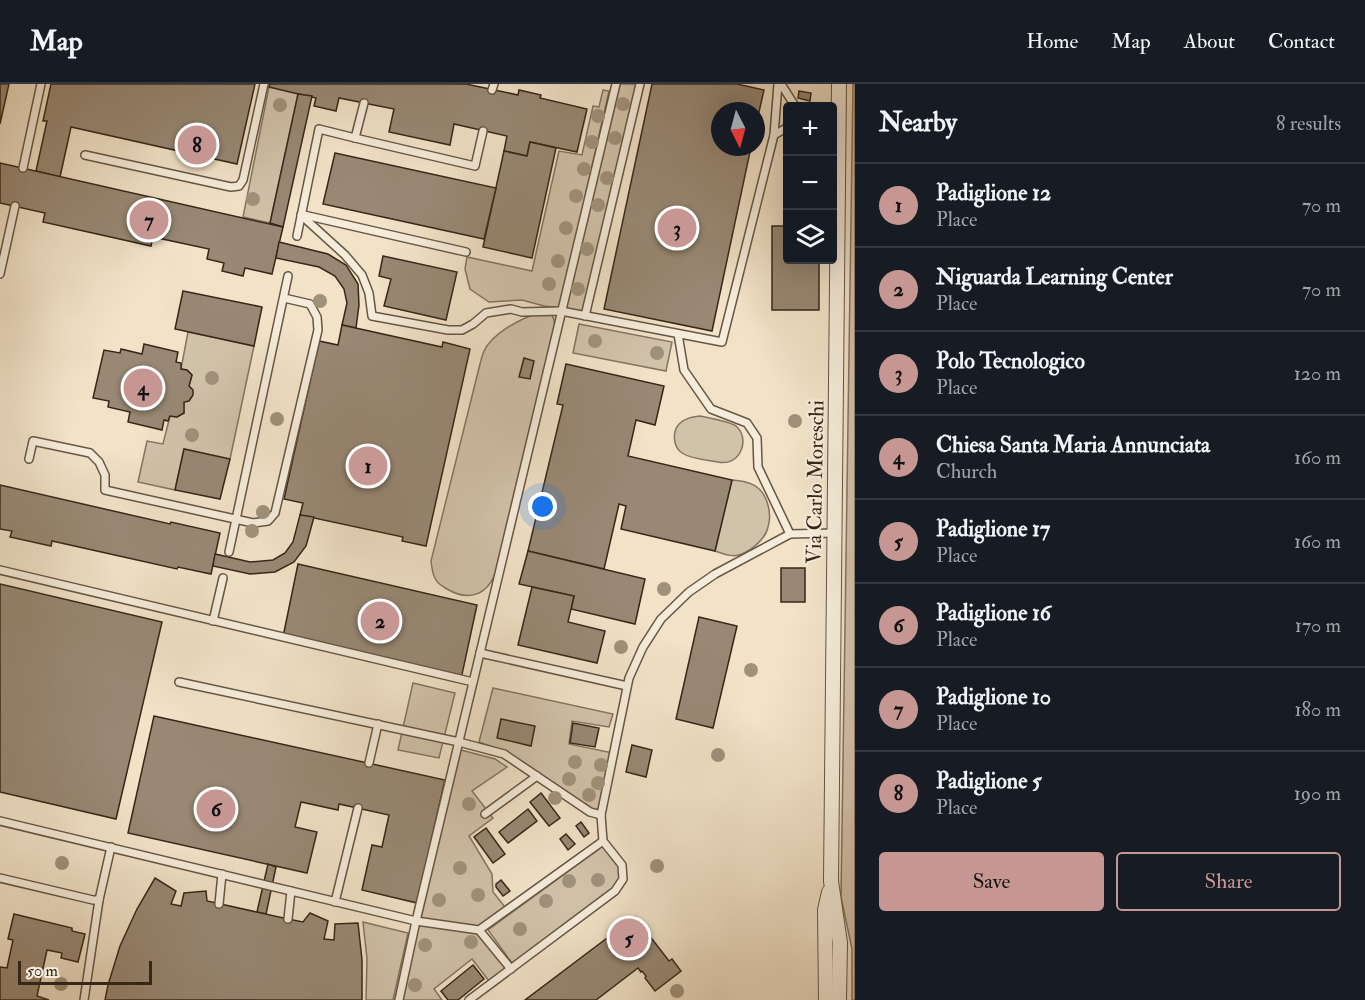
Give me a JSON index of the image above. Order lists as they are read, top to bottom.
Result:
{
  "streets": {
    "street": ["Via Carlo Moreschi"]
  },
  "scale_bar": "50 m",
  "north": "bottom",
  "page": {
    "header": "Map",
    "nav": [
      "Home",
      "Map",
      "About",
      "Contact"
    ],
    "heading": ["Nearby", "8 results"],
    "map_buttons": ["+", "−"],
    "pins": [
      "8",
      "7",
      "3",
      "4",
      "1",
      "2",
      "6",
      "5"
    ],
    "list": [
      {
        "mark": "1",
        "name": "Padiglione 12",
        "note": "Place",
        "value": "70 m"
      },
      {
        "mark": "2",
        "name": "Niguarda Learning Center",
        "note": "Place",
        "value": "70 m"
      },
      {
        "mark": "3",
        "name": "Polo Tecnologico",
        "note": "Place",
        "value": "120 m"
      },
      {
        "mark": "4",
        "name": "Chiesa Santa Maria Annunciata",
        "note": "Church",
        "value": "160 m"
      },
      {
        "mark": "5",
        "name": "Padiglione 17",
        "note": "Place",
        "value": "160 m"
      },
      {
        "mark": "6",
        "name": "Padiglione 16",
        "note": "Place",
        "value": "170 m"
      },
      {
        "mark": "7",
        "name": "Padiglione 10",
        "note": "Place",
        "value": "180 m"
      },
      {
        "mark": "8",
        "name": "Padiglione 5",
        "note": "Place",
        "value": "190 m"
      }
    ],
    "buttons": ["Save", "Share"],
    "scale": "50 m"
  }
}
